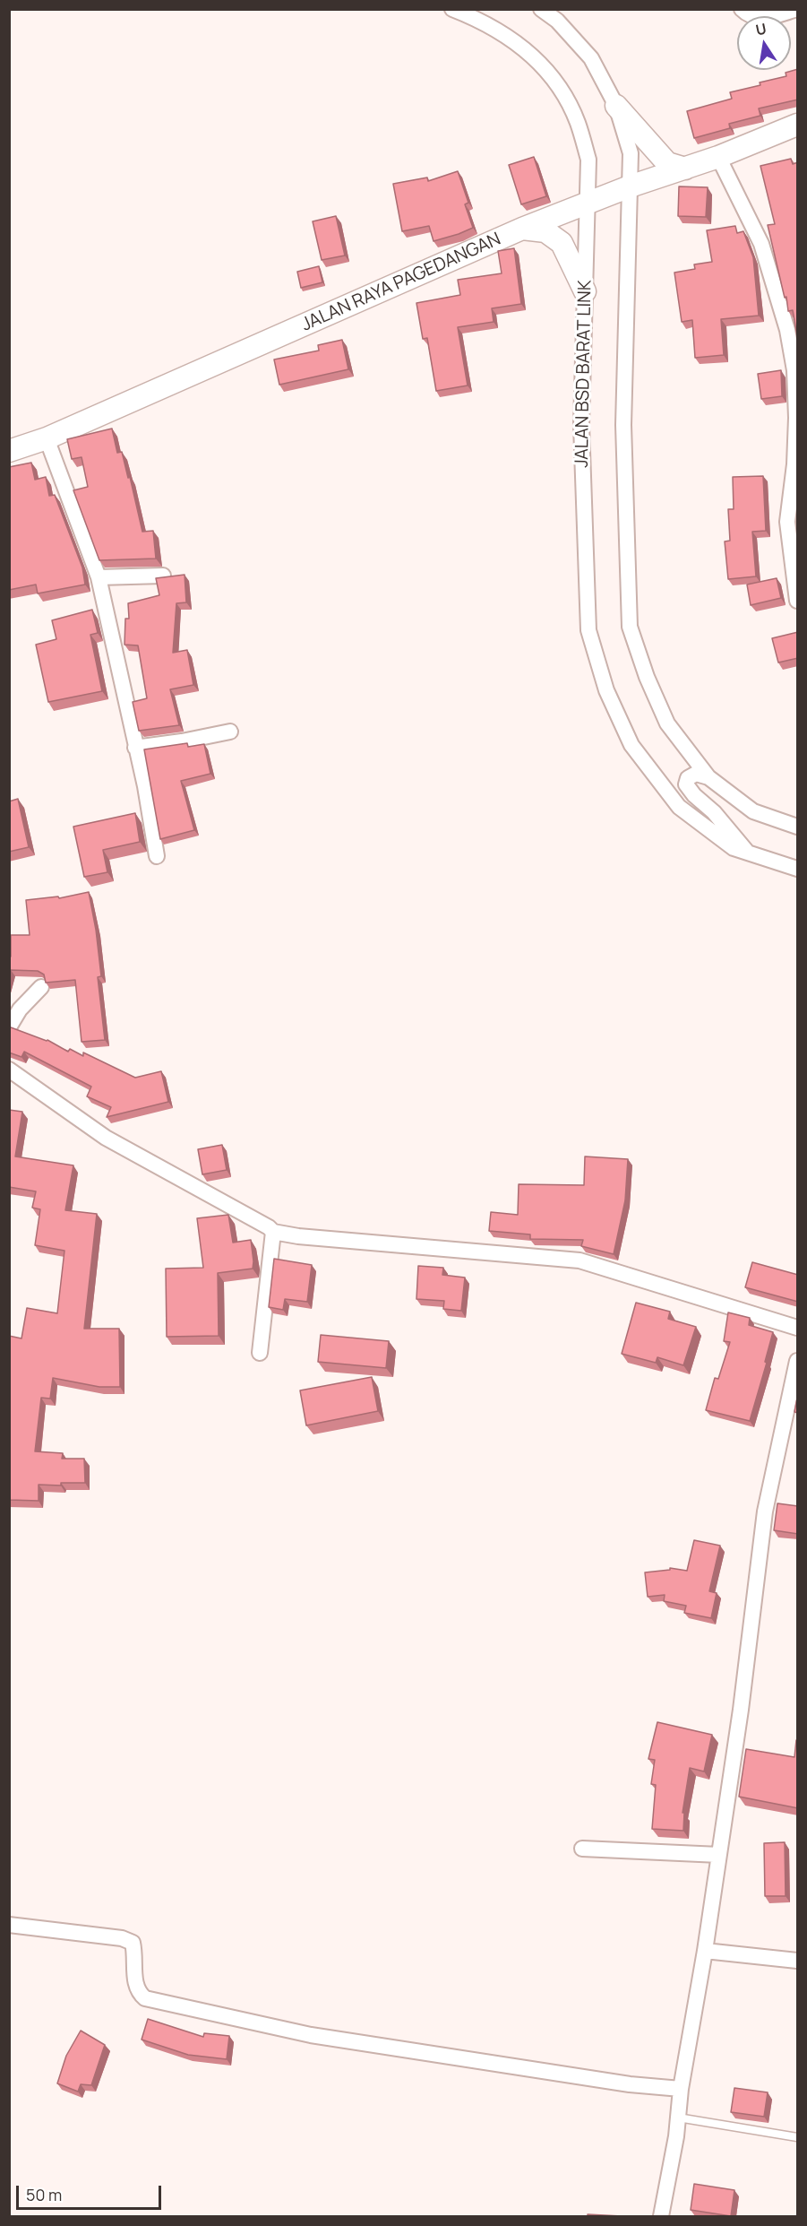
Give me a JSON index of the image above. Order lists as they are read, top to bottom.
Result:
{
  "streets": {
    "street": ["JALAN RAYA PAGEDANGAN", "JALAN BSD BARAT LINK"]
  },
  "crossings": [
    ["JALAN RAYA PAGEDANGAN", "JALAN BSD BARAT LINK"]
  ],
  "scale_bar": "50 m",
  "north": "top"
}
